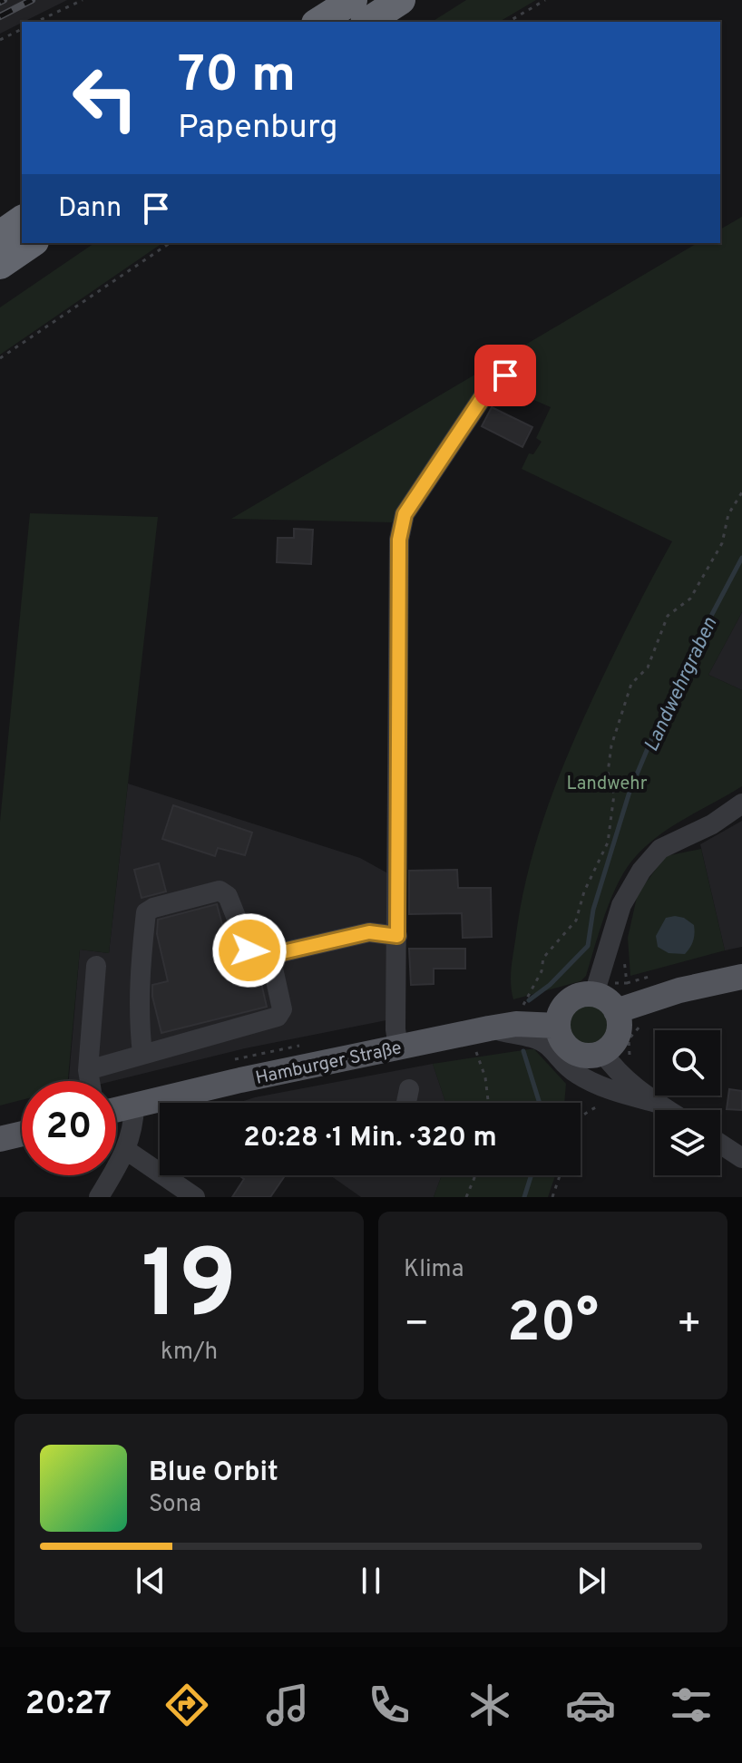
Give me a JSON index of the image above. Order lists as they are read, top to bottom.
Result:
{
  "streets": {
    "main road": ["Hamburger Straße"]
  },
  "water": ["Landwehrgraben"],
  "parks": ["Landwehr"],
  "page": {
    "turn": ["70 m", "Papenburg"],
    "then": "Dann",
    "limit": "20",
    "trip": "20:28 · 1 Min. · 320 m",
    "tile": [
      ["19", "km/h"],
      "Klima"
    ],
    "heat": ["−", "20°", "+"],
    "song": ["Blue Orbit", "Sona"],
    "tabs": "20:27"
  }
}
